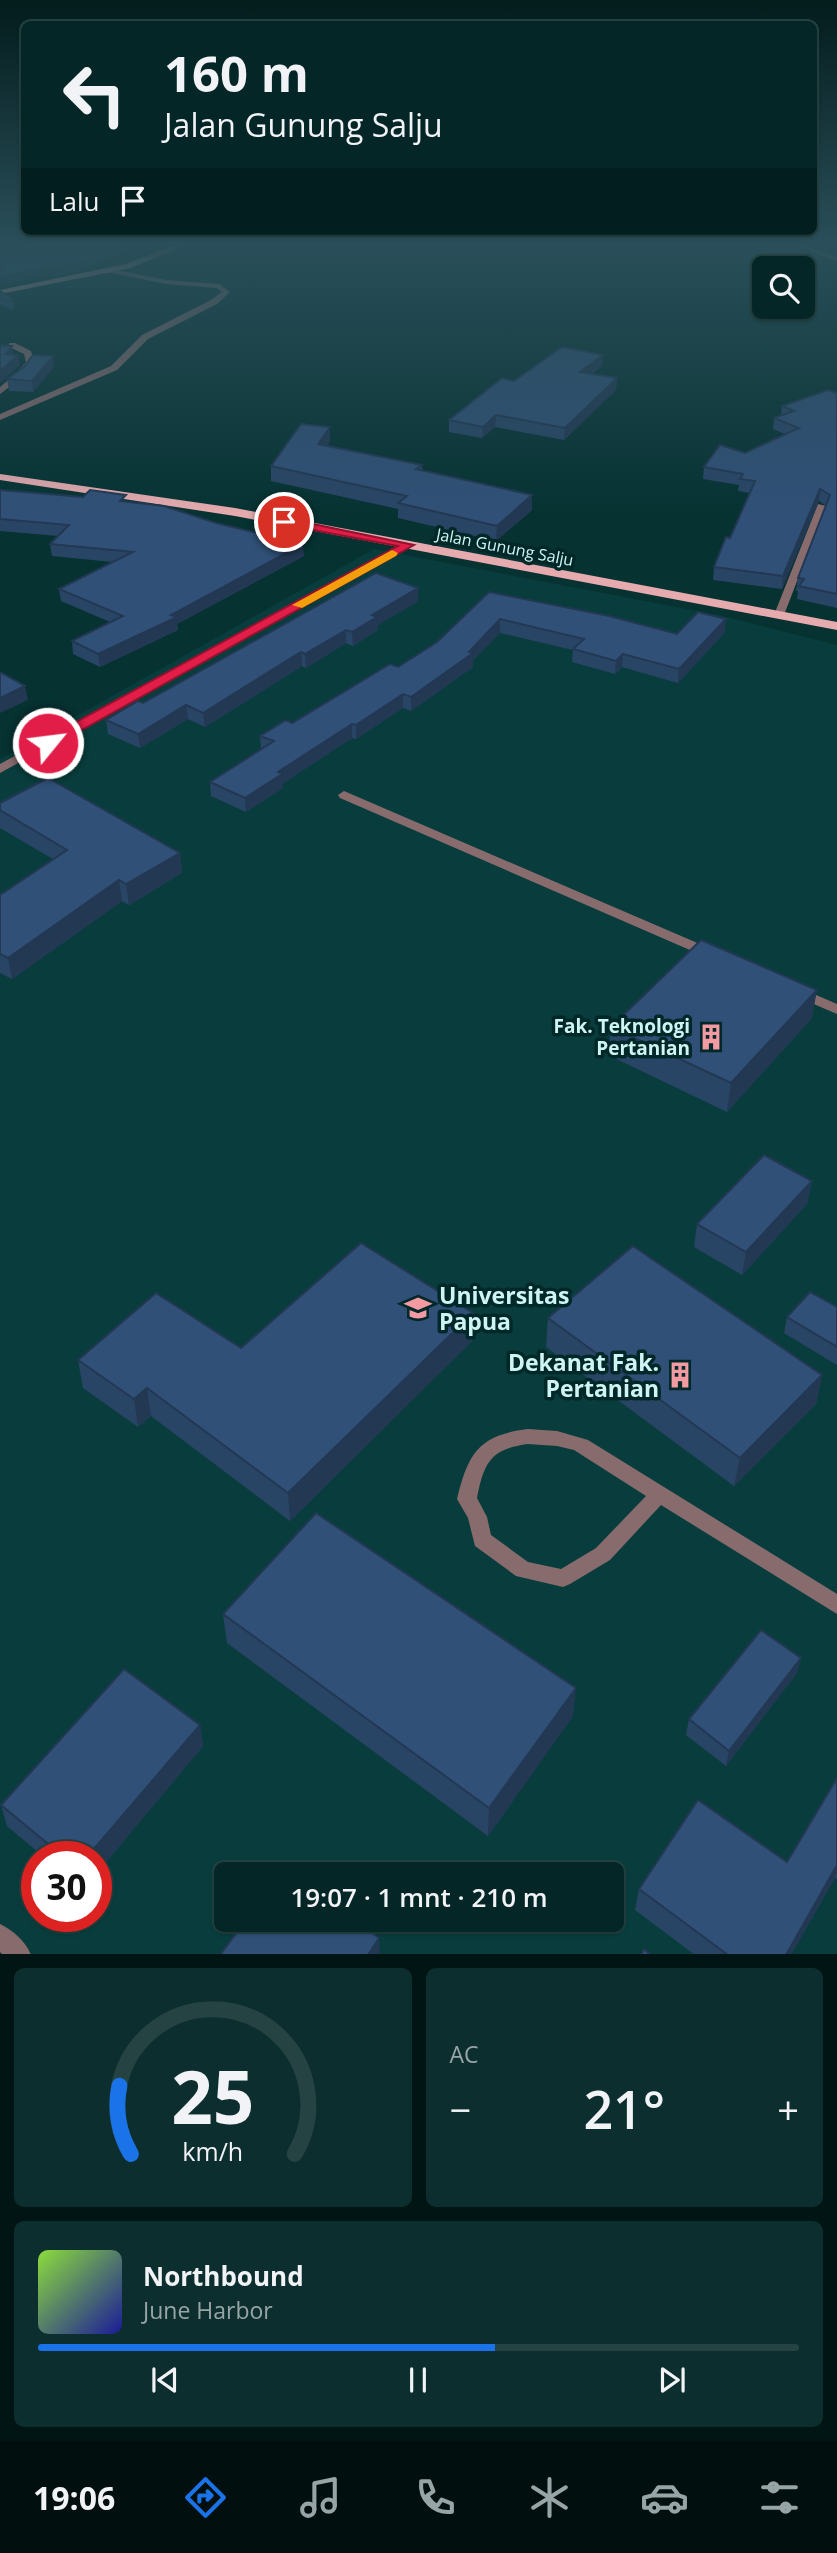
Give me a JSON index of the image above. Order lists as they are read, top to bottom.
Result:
{
  "streets": {
    "main road": ["Jalan Gunung Salju"]
  },
  "places": {
    "building": ["Fak. Teknologi Pertanian", "Dekanat Fak. Pertanian"],
    "school or university": ["Universitas Papua"]
  },
  "page": {
    "turn": ["160 m", "Jalan Gunung Salju"],
    "then": "Lalu",
    "limit": "30",
    "trip": "19:07 · 1 mnt · 210 m",
    "tile": "AC",
    "heat": ["−", "21°", "+"],
    "song": ["Northbound", "June Harbor"],
    "tabs": "19:06",
    "gauge": ["25", "km/h"]
  }
}
